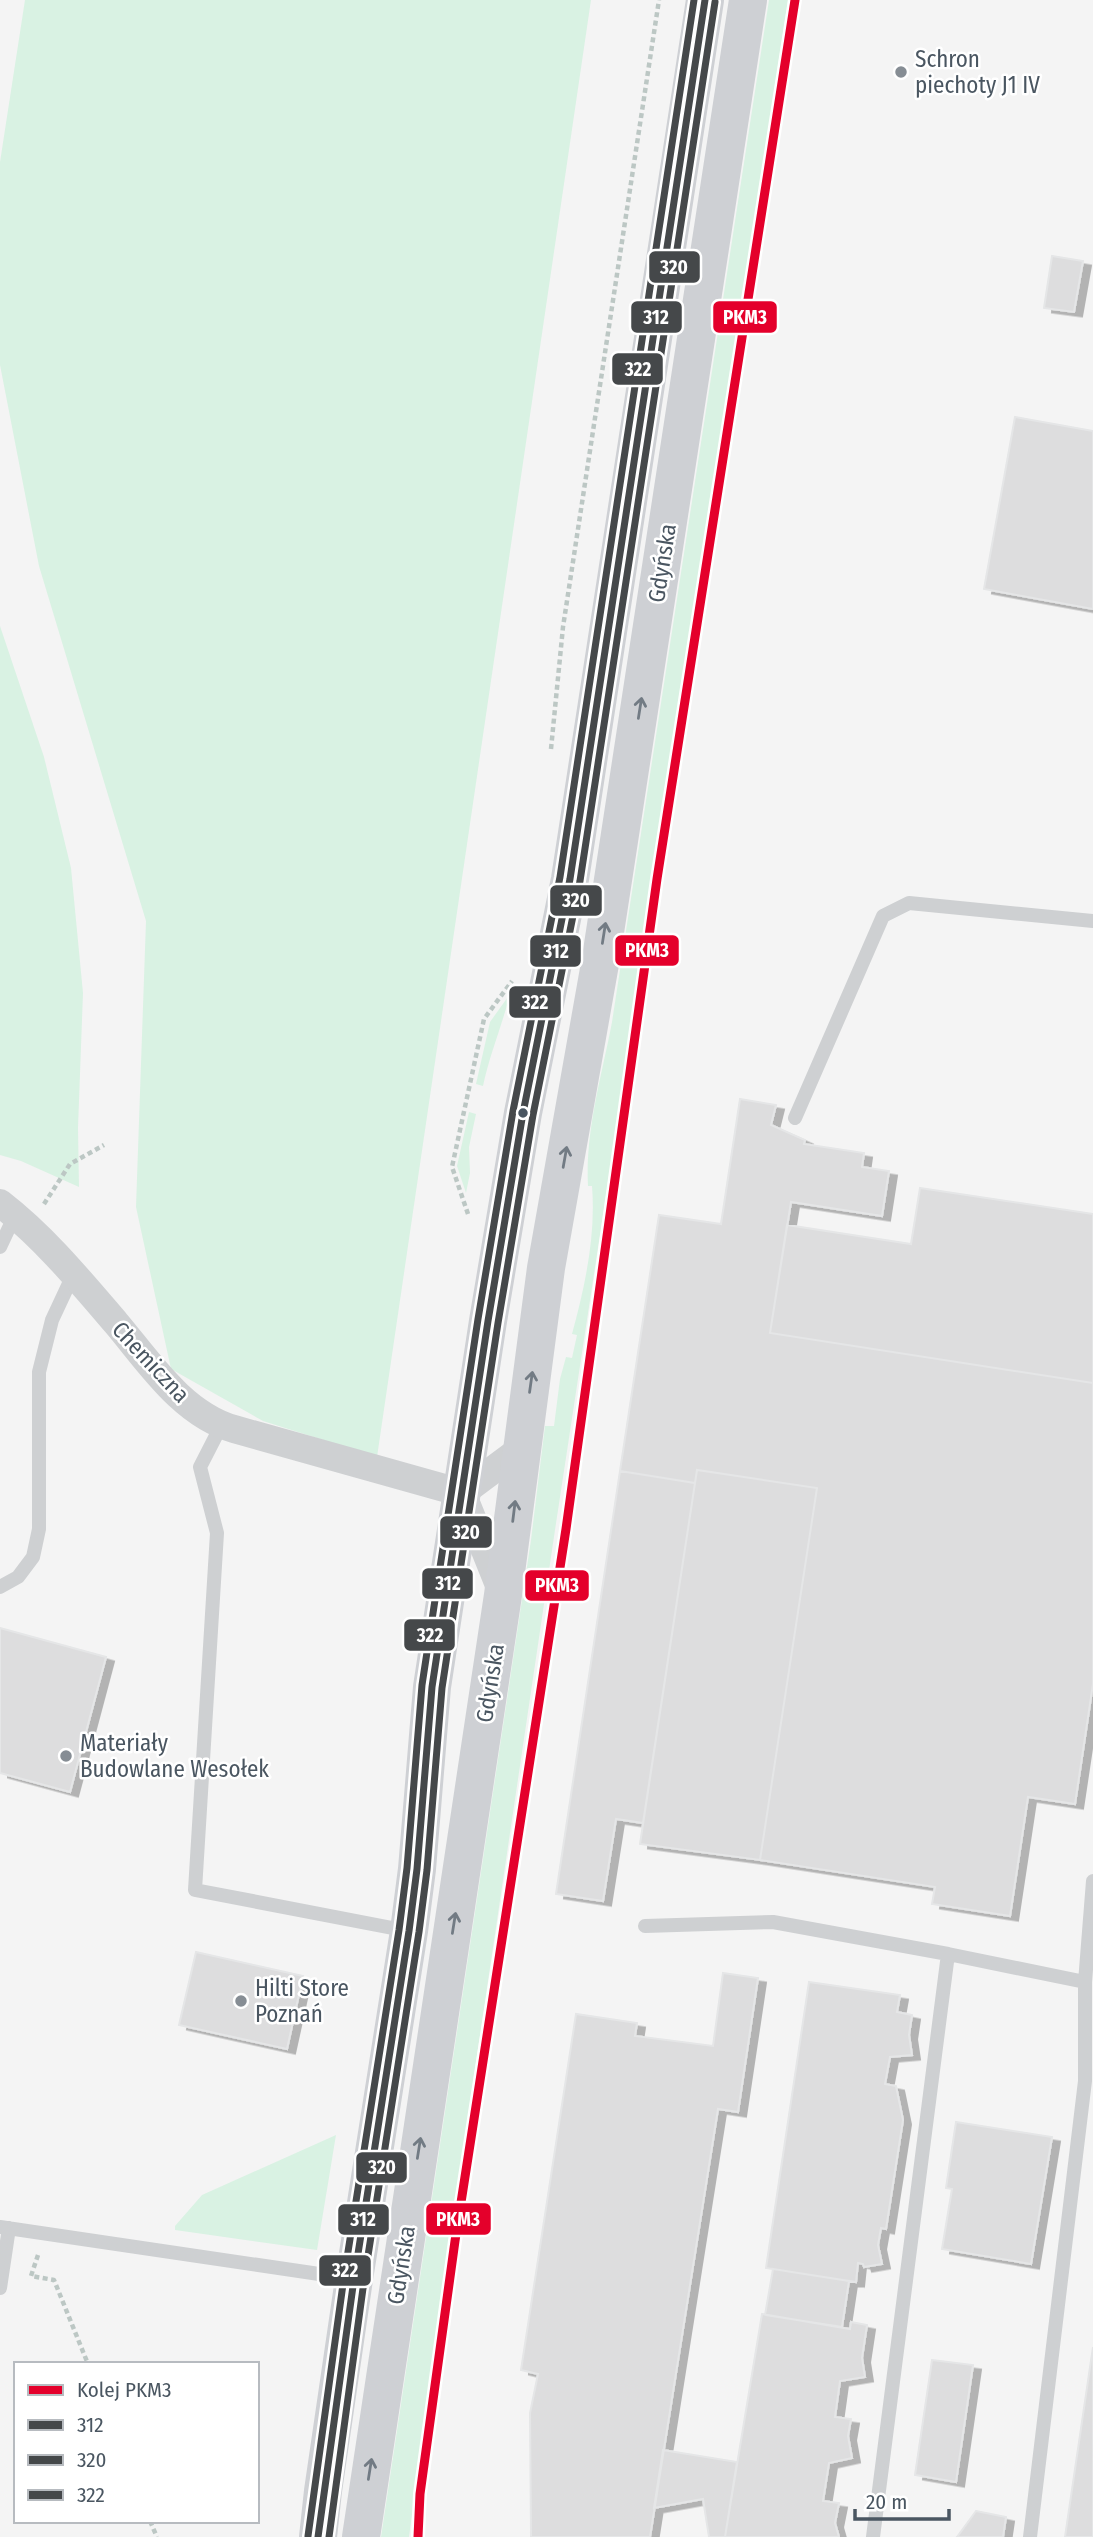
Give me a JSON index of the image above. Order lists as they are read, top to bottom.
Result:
{
  "streets": {
    "main road": ["Gdyńska"],
    "street": ["Chemiczna"]
  },
  "crossings": [
    ["Gdyńska", "Chemiczna"]
  ],
  "places": ["Schron piechoty J1 IV", "Materiały Budowlane Wesołek", "Hilti Store Poznań"],
  "lines": [
    "rail line PKM3",
    "transit line 312",
    "transit line 322",
    "transit line 320"
  ],
  "legend": [
    "Kolej PKM3",
    "312",
    "320",
    "322"
  ],
  "scale_bar": "20 m"
}
